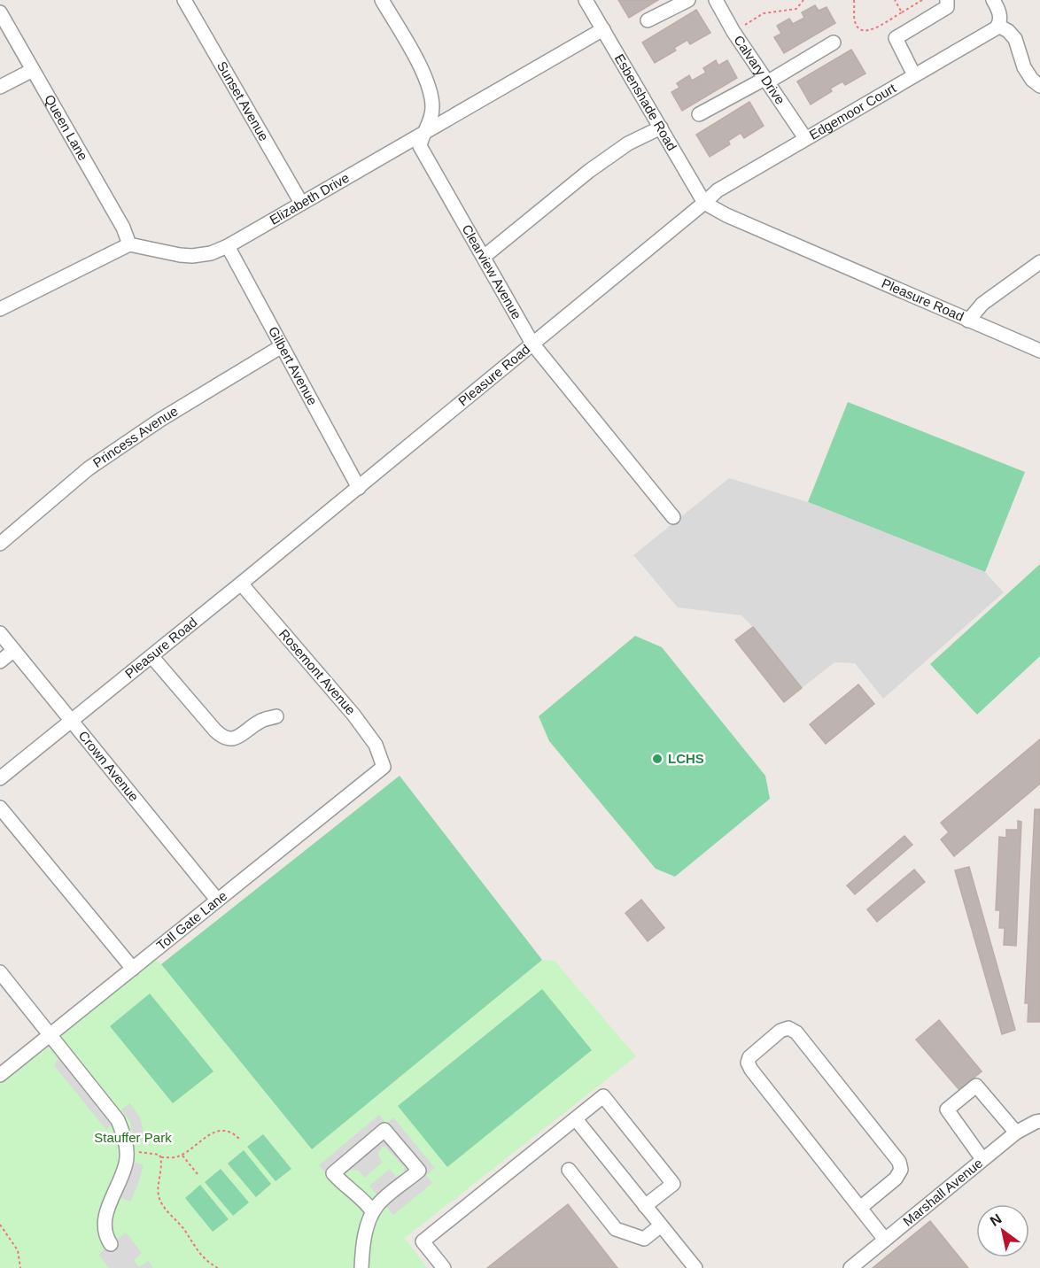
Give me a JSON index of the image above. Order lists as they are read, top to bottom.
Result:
{
  "streets": {
    "street": [
      "Calvary Drive",
      "Sunset Avenue",
      "Esbenshade Road",
      "Edgemoor Court",
      "Queen Lane",
      "Elizabeth Drive",
      "Clearview Avenue",
      "Pleasure Road",
      "Gilbert Avenue",
      "Princess Avenue",
      "Rosemont Avenue",
      "Crown Avenue",
      "Toll Gate Lane",
      "Marshall Avenue"
    ]
  },
  "crossings": [
    ["Calvary Drive", "Edgemoor Court"],
    ["Sunset Avenue", "Elizabeth Drive"],
    ["Esbenshade Road", "Edgemoor Court"],
    ["Esbenshade Road", "Elizabeth Drive"],
    ["Esbenshade Road", "Pleasure Road"],
    ["Edgemoor Court", "Pleasure Road"],
    ["Queen Lane", "Elizabeth Drive"],
    ["Elizabeth Drive", "Clearview Avenue"],
    ["Elizabeth Drive", "Gilbert Avenue"],
    ["Clearview Avenue", "Pleasure Road"],
    ["Pleasure Road", "Gilbert Avenue"],
    ["Pleasure Road", "Rosemont Avenue"],
    ["Pleasure Road", "Crown Avenue"],
    ["Gilbert Avenue", "Princess Avenue"],
    ["Rosemont Avenue", "Toll Gate Lane"],
    ["Crown Avenue", "Toll Gate Lane"]
  ],
  "parks": ["Stauffer Park"],
  "places": ["LCHS"],
  "north": "top left"
}
